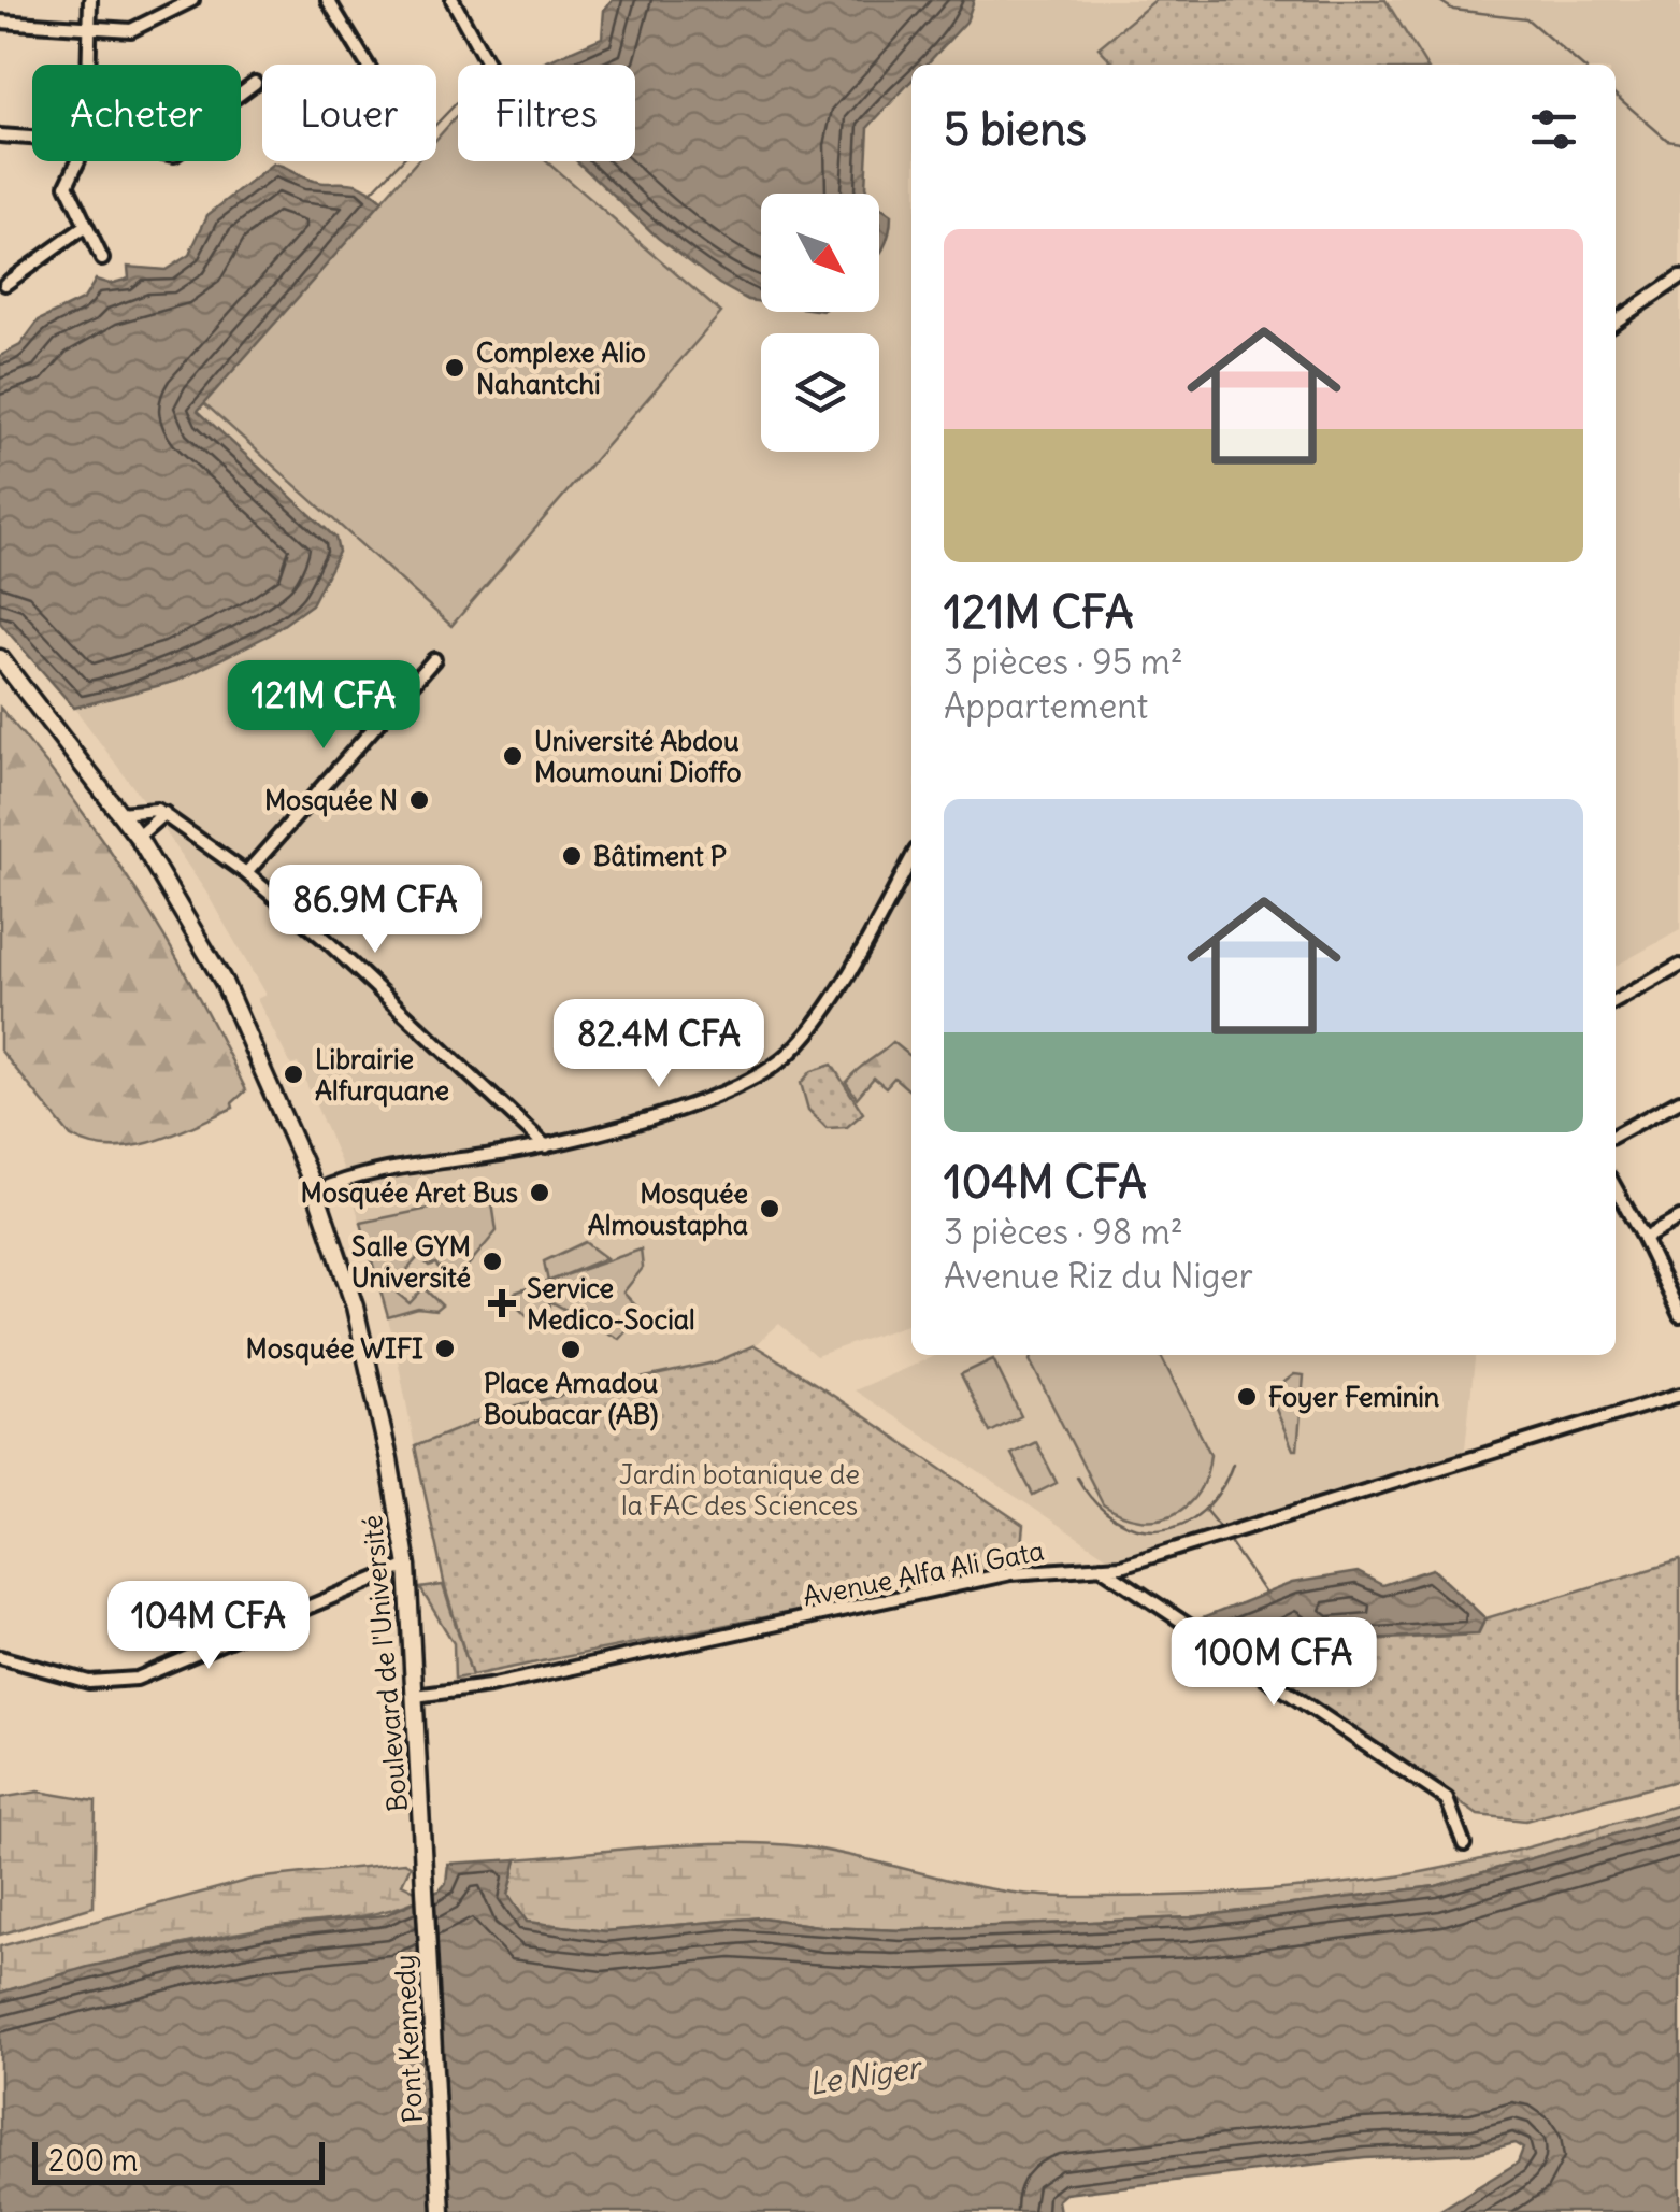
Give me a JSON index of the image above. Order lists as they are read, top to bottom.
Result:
{
  "streets": {
    "main road": ["Boulevard de l'Université", "Pont Kennedy"],
    "street": ["Avenue Alfa Ali Gata"]
  },
  "crossings": [
    ["Avenue Alfa Ali Gata", "Boulevard de l'Université"],
    ["Boulevard de l'Université", "Pont Kennedy"]
  ],
  "water": ["Le Niger"],
  "parks": ["Jardin botanique de la FAC des Sciences"],
  "places": {
    "other": [
      "Complexe Alio Nahantchi",
      "Université Abdou Moumouni Dioffo",
      "Mosquée N",
      "Bâtiment P",
      "Librairie Alfurquane",
      "Mosquée Aret Bus",
      "Mosquée Almoustapha",
      "Salle GYM Université",
      "Mosquée WIFI",
      "Place Amadou Boubacar (AB)",
      "Foyer Feminin"
    ],
    "health": ["Service Medico-Social"]
  },
  "scale_bar": "200 m",
  "north": "bottom right",
  "page": {
    "chip": ["Acheter", "Louer", "Filtres"],
    "heading": "5 biens",
    "list": [
      {
        "name": "121M CFA",
        "note": "3 pièces · 95 m² · Appartement"
      },
      {
        "name": "104M CFA",
        "note": "3 pièces · 98 m² · Avenue Riz du Niger"
      }
    ],
    "price": [
      "121M CFA",
      "86.9M CFA",
      "82.4M CFA",
      "104M CFA",
      "100M CFA"
    ],
    "scale": "200 m"
  }
}
